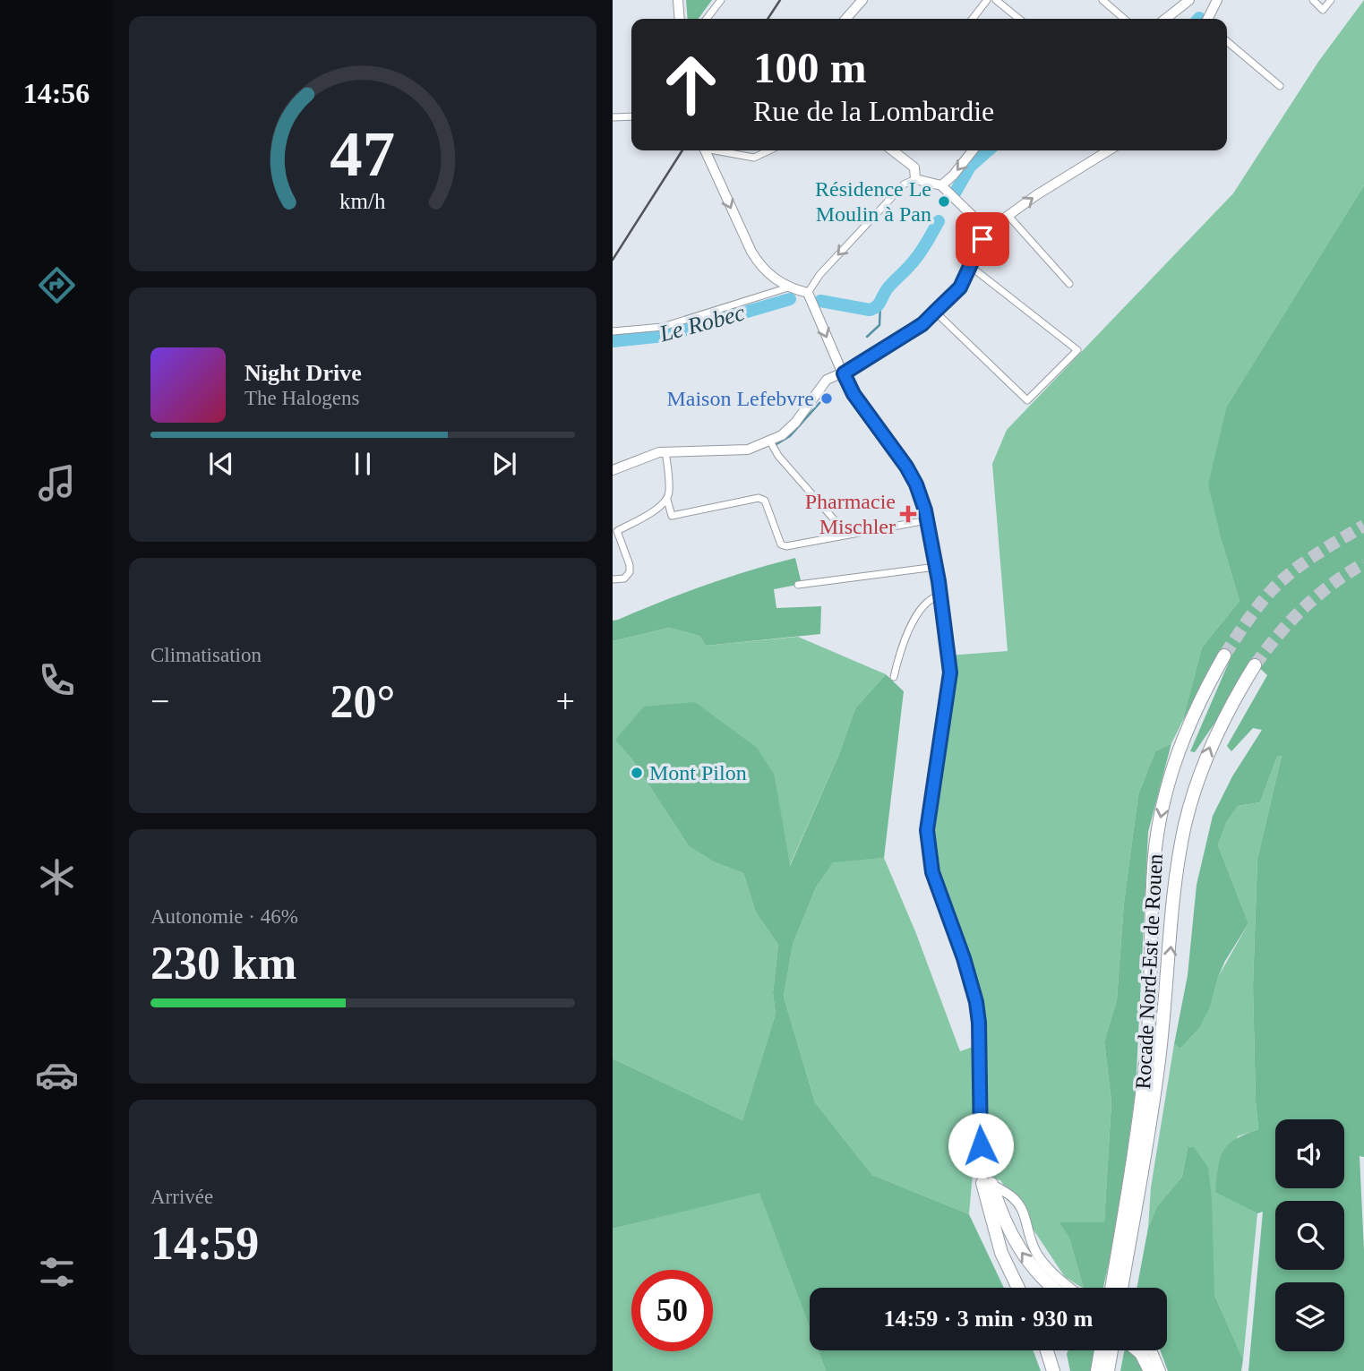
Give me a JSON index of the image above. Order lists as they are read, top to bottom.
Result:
{
  "streets": {
    "highway": ["Rocade Nord-Est de Rouen"]
  },
  "water": ["Le Robec"],
  "places": {
    "other": ["Résidence Le Moulin à Pan", "Maison Lefebvre", "Mont Pilon"],
    "health": ["Pharmacie Mischler"]
  },
  "page": {
    "tabs": "14:56",
    "turn": ["100 m", "Rue de la Lombardie"],
    "song": ["Night Drive", "The Halogens"],
    "tile": [
      "Climatisation",
      ["Autonomie · 46%", "230 km"],
      ["Arrivée", "14:59"]
    ],
    "heat": ["−", "20°", "+"],
    "limit": "50",
    "trip": "14:59 · 3 min · 930 m",
    "gauge": ["47", "km/h"]
  }
}
